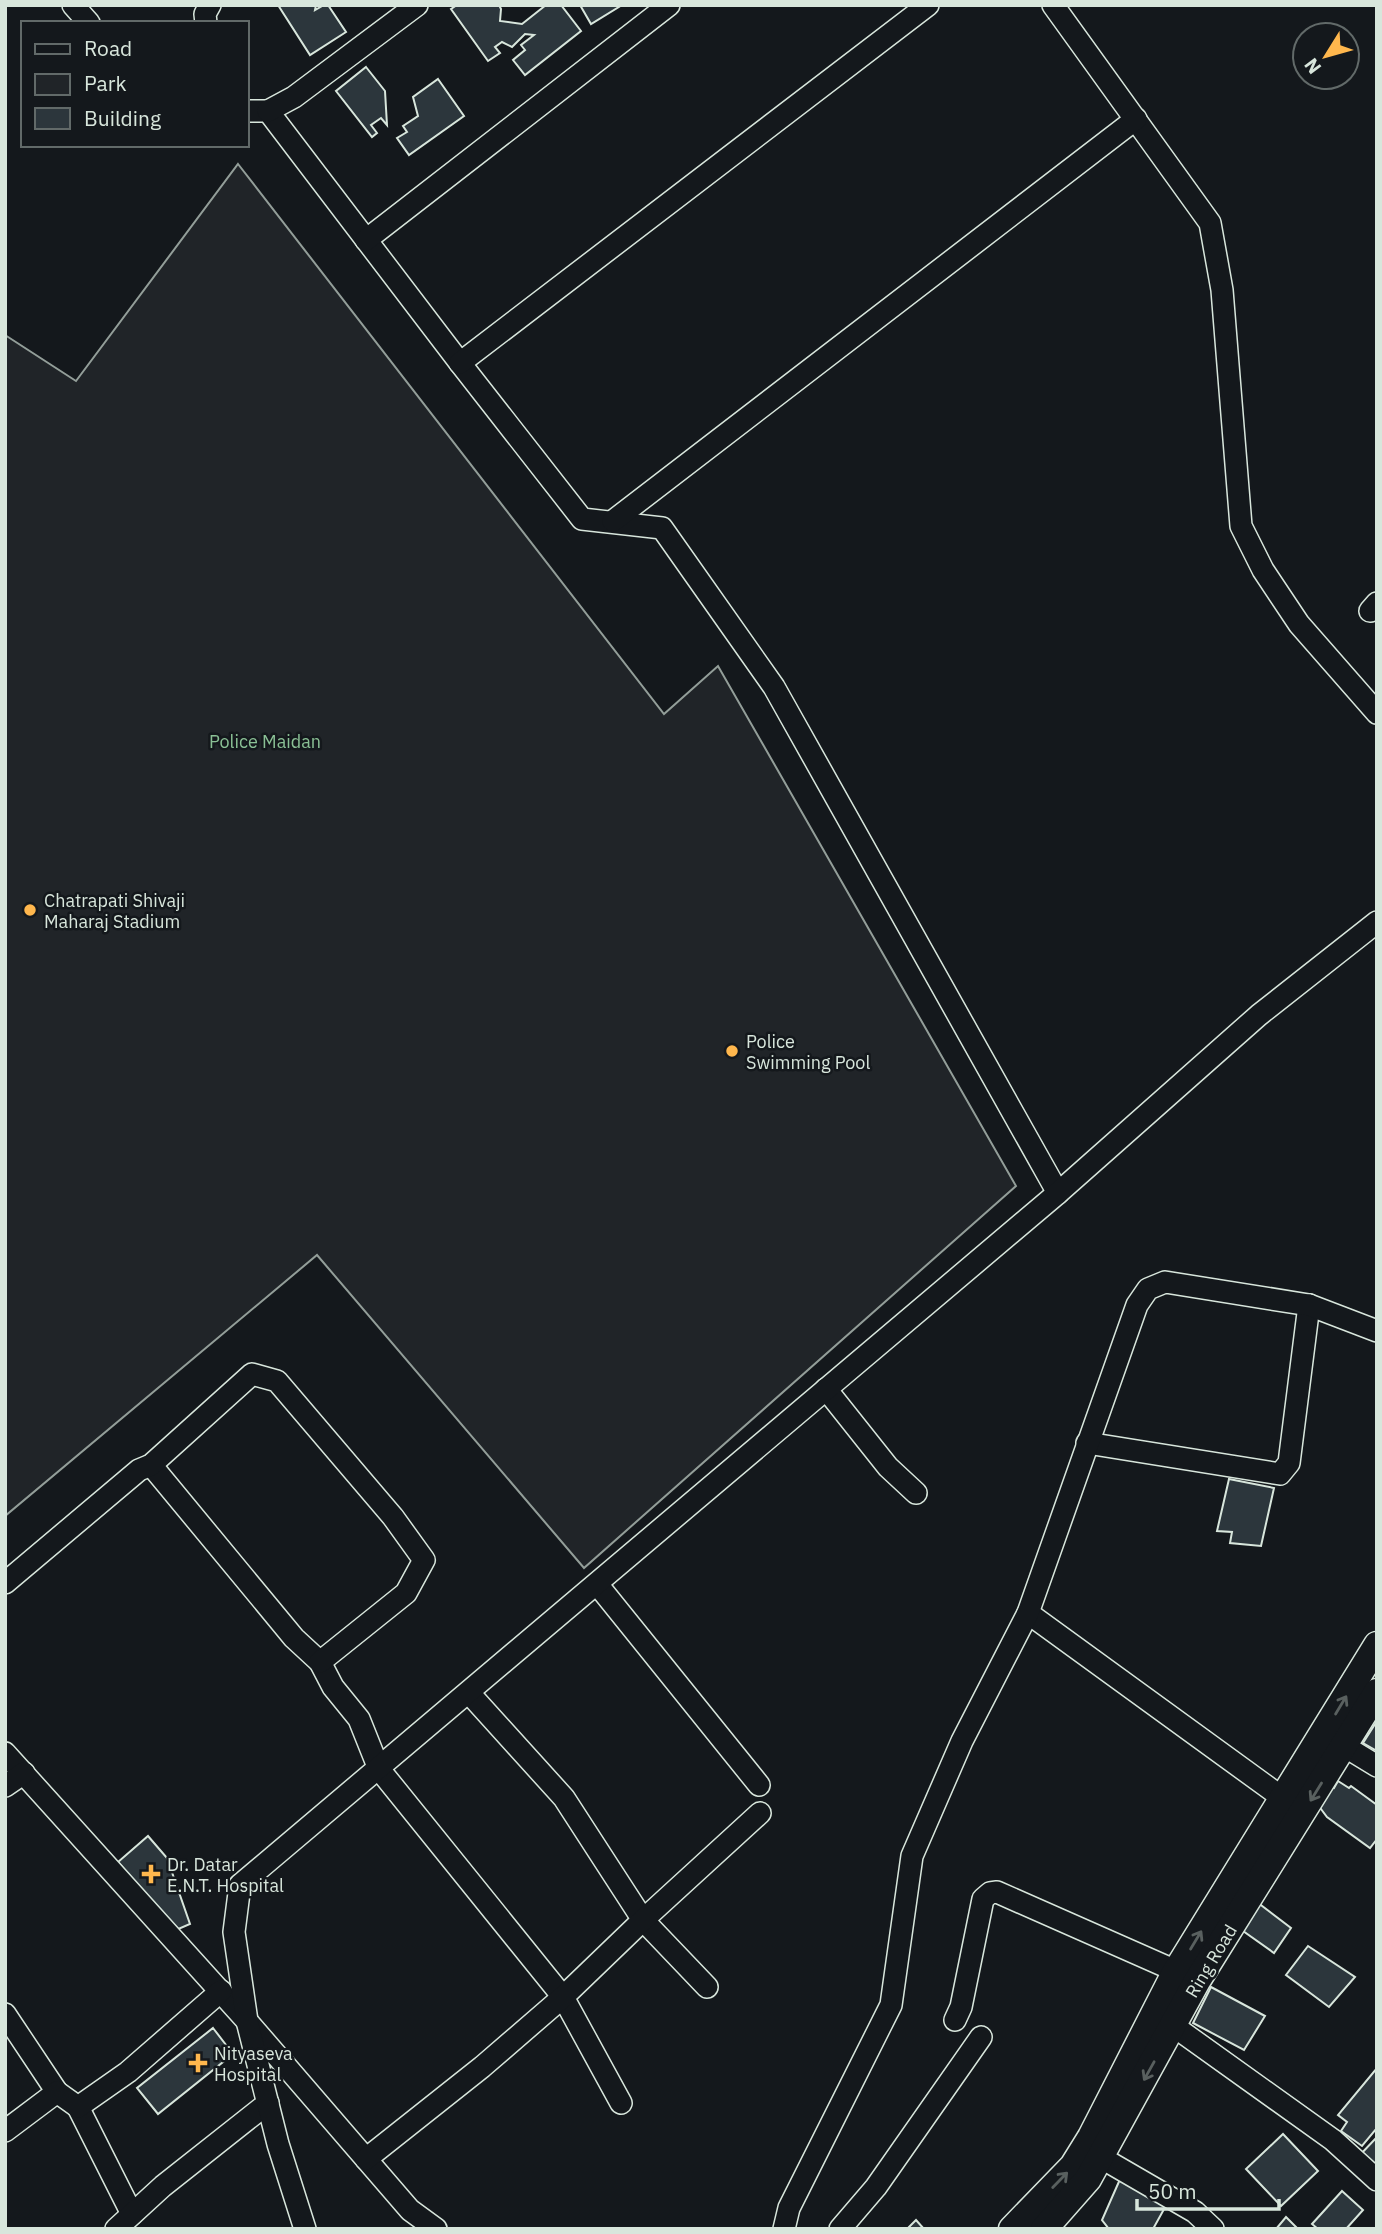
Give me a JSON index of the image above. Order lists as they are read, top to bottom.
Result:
{
  "streets": {
    "main road": ["Ring Road"]
  },
  "parks": ["Police Maidan"],
  "places": {
    "other": ["Chatrapati Shivaji Maharaj Stadium", "Police Swimming Pool"],
    "health": ["Dr. Datar E.N.T. Hospital", "Nityaseva Hospital"]
  },
  "legend": ["Road", "Park", "Building"],
  "scale_bar": "50 m",
  "north": "bottom left"
}
